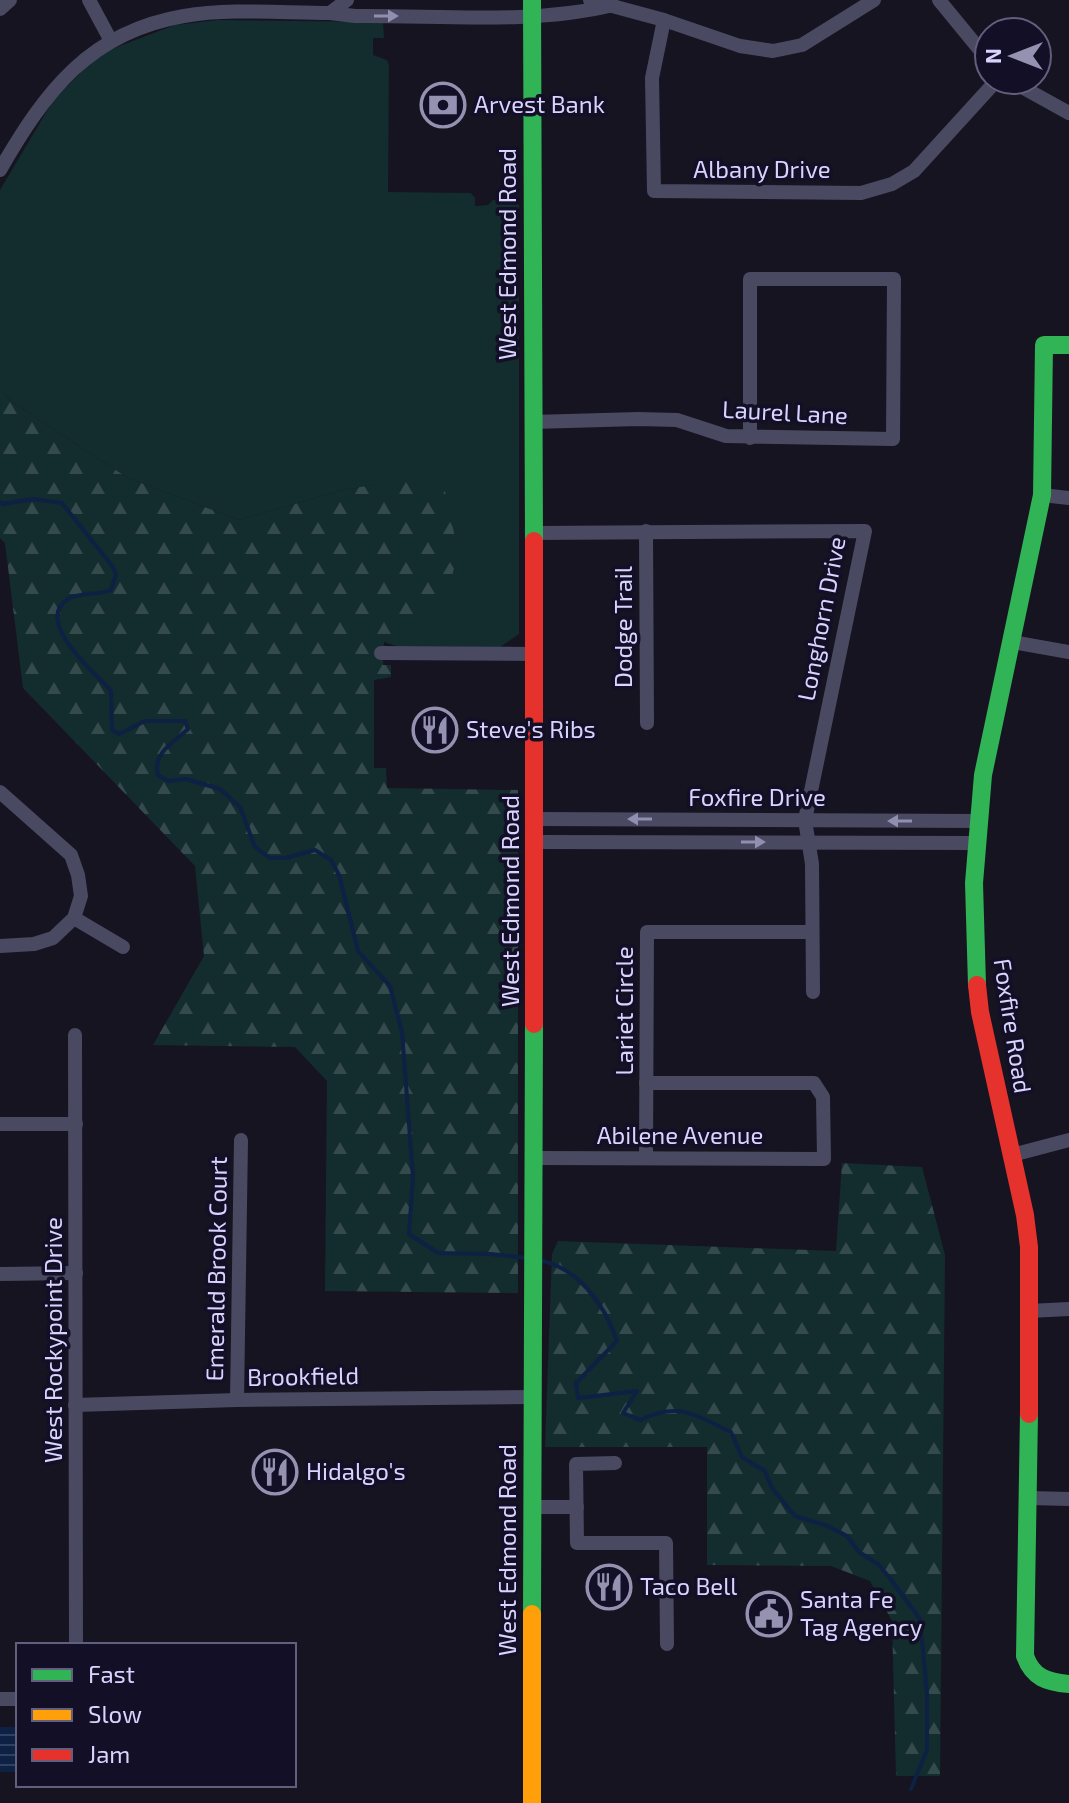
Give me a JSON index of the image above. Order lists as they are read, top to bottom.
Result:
{
  "streets": {
    "main road": ["West Edmond Road", "Foxfire Road"],
    "street": [
      "Albany Drive",
      "Laurel Lane",
      "Longhorn Drive",
      "Dodge Trail",
      "Foxfire Drive",
      "Lariet Circle",
      "Abilene Avenue",
      "Emerald Brook Court",
      "West Rockypoint Drive",
      "Brookfield"
    ]
  },
  "crossings": [
    ["West Edmond Road", "Laurel Lane"],
    ["West Edmond Road", "Longhorn Drive"],
    ["West Edmond Road", "Foxfire Drive"],
    ["West Edmond Road", "Abilene Avenue"],
    ["West Edmond Road", "Brookfield"],
    ["Longhorn Drive", "Dodge Trail"],
    ["Longhorn Drive", "Foxfire Drive"],
    ["Longhorn Drive", "Lariet Circle"],
    ["Foxfire Drive", "Foxfire Road"],
    ["Lariet Circle", "Abilene Avenue"],
    ["Emerald Brook Court", "Brookfield"],
    ["West Rockypoint Drive", "Brookfield"]
  ],
  "places": {
    "bank": ["Arvest Bank"],
    "restaurant": ["Steve's Ribs", "Hidalgo's", "Taco Bell"],
    "public building": ["Santa Fe Tag Agency"]
  },
  "legend": ["Fast", "Slow", "Jam"],
  "north": "left"
}
